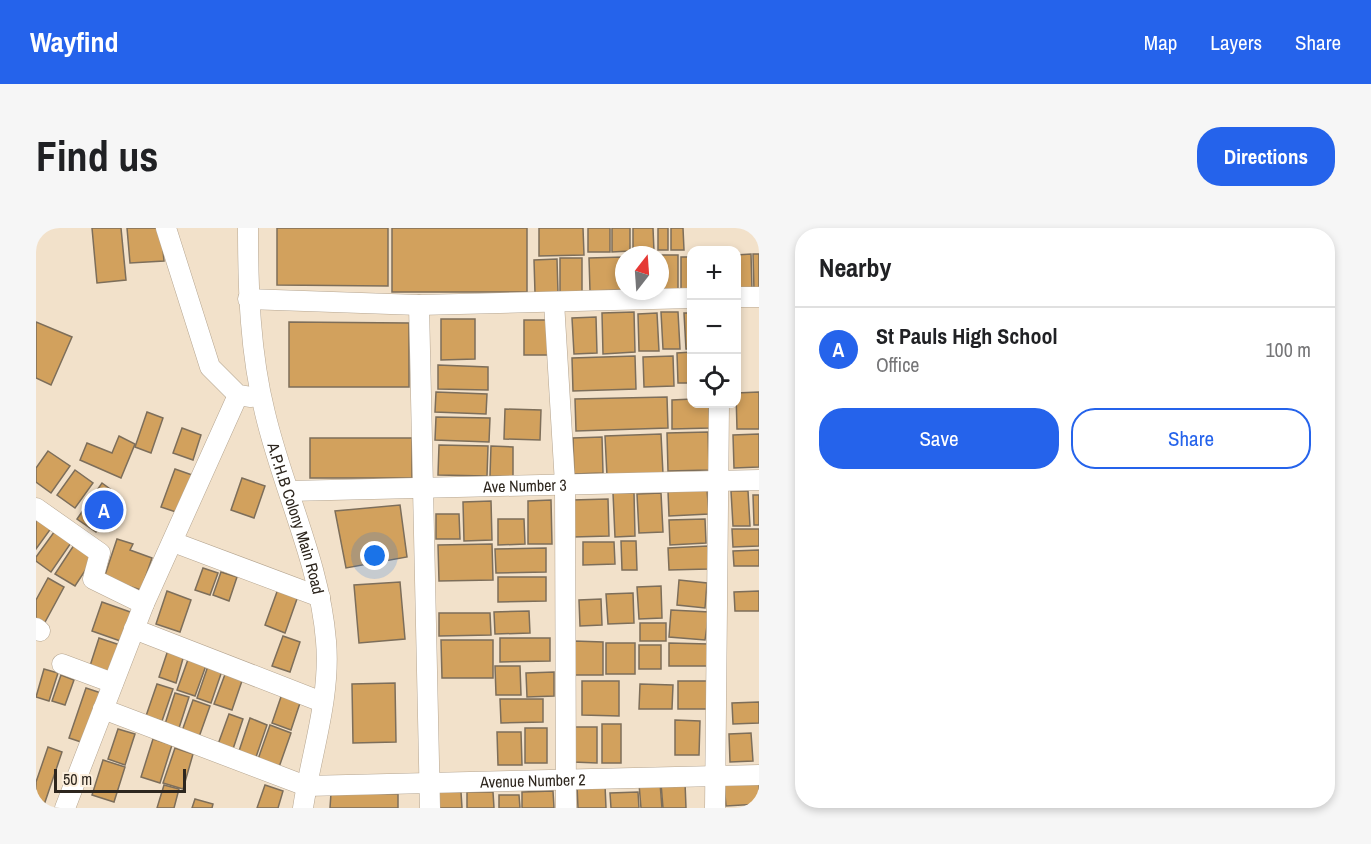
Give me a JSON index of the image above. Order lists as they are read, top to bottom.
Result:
{
  "streets": {
    "street": ["Ave Number 3", "A.P.H.B Colony Main Road", "Avenue Number 2"]
  },
  "crossings": [
    ["Ave Number 3", "A.P.H.B Colony Main Road"],
    ["A.P.H.B Colony Main Road", "Avenue Number 2"]
  ],
  "scale_bar": "50 m",
  "north": "top",
  "page": {
    "header": "Wayfind",
    "nav": ["Map", "Layers", "Share"],
    "buttons": [
      "Directions",
      ["Save", "Share"]
    ],
    "title": "Find us",
    "heading": "Nearby",
    "map_buttons": ["+", "−"],
    "list": [
      {
        "mark": "A",
        "name": "St Pauls High School",
        "note": "Office",
        "value": "100 m"
      }
    ],
    "pins": "A",
    "scale": "50 m"
  }
}
